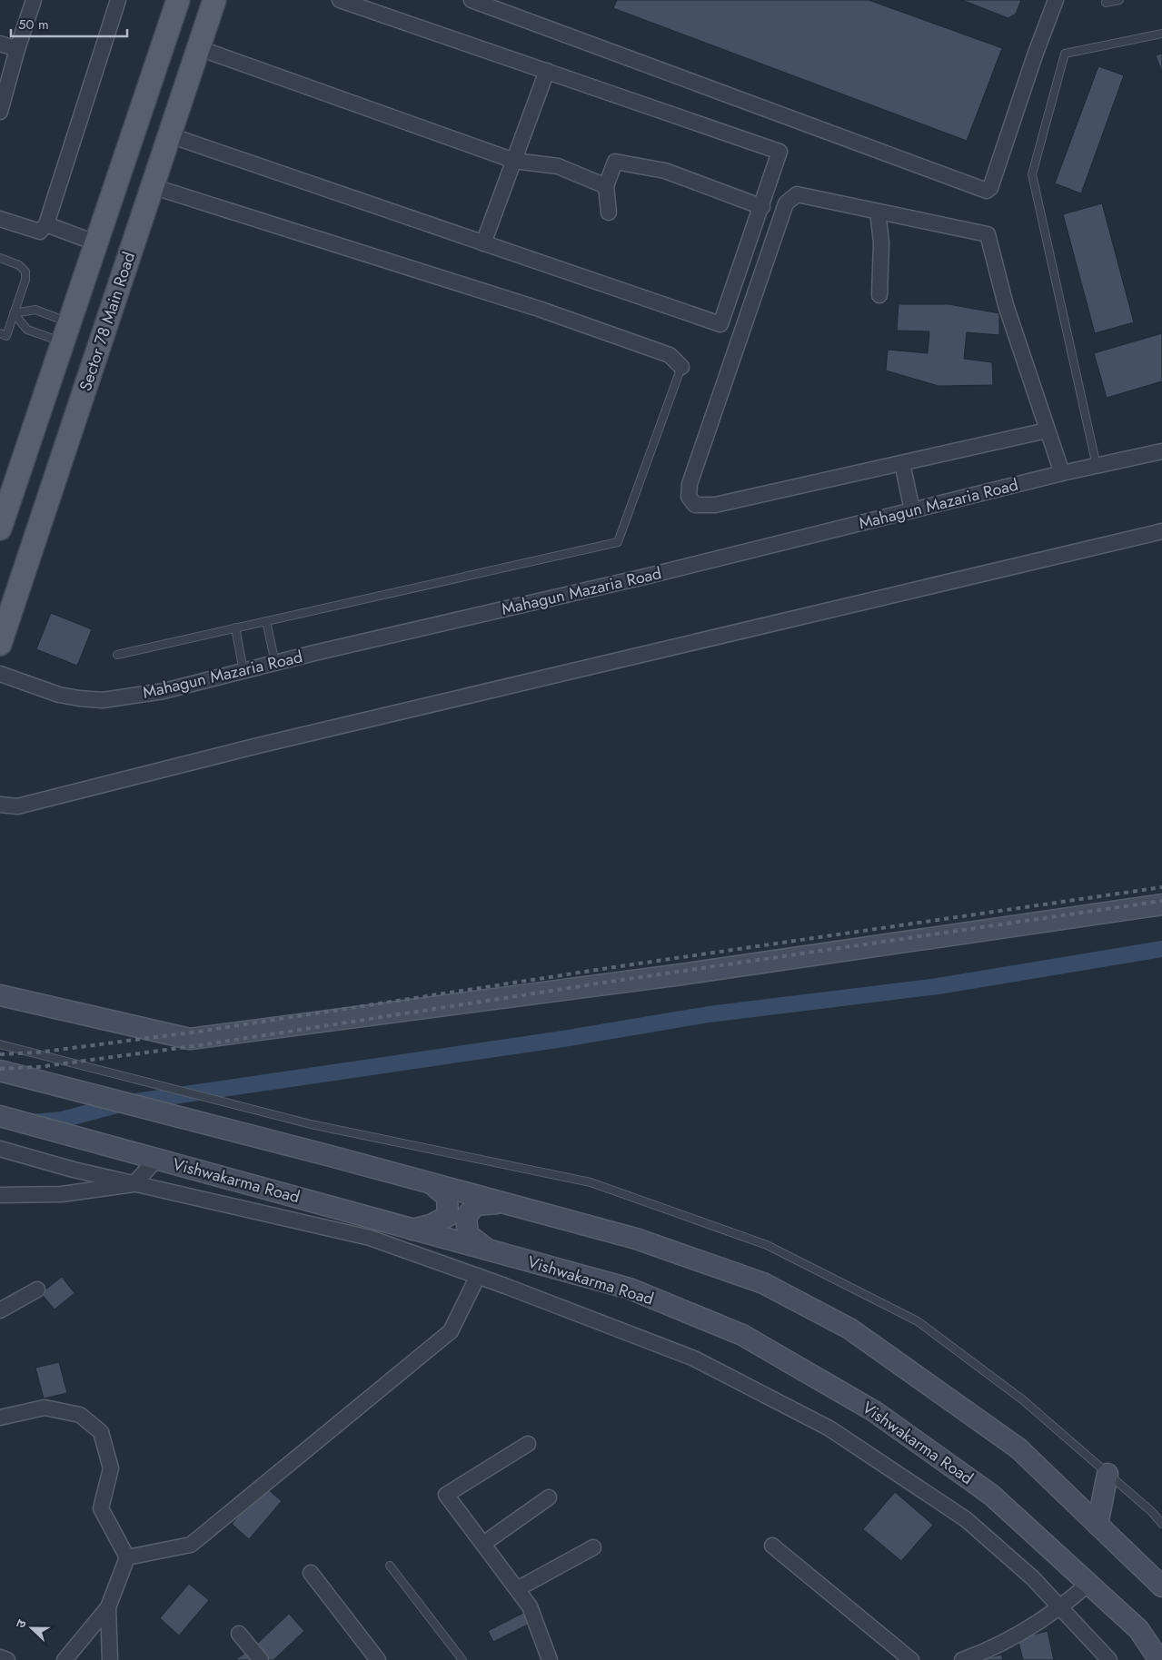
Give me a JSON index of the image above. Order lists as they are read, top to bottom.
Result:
{
  "streets": {
    "main road": ["Sector 78 Main Road", "Vishwakarma Road"],
    "street": ["Mahagun Mazaria Road"]
  },
  "scale_bar": "50 m",
  "north": "left"
}
